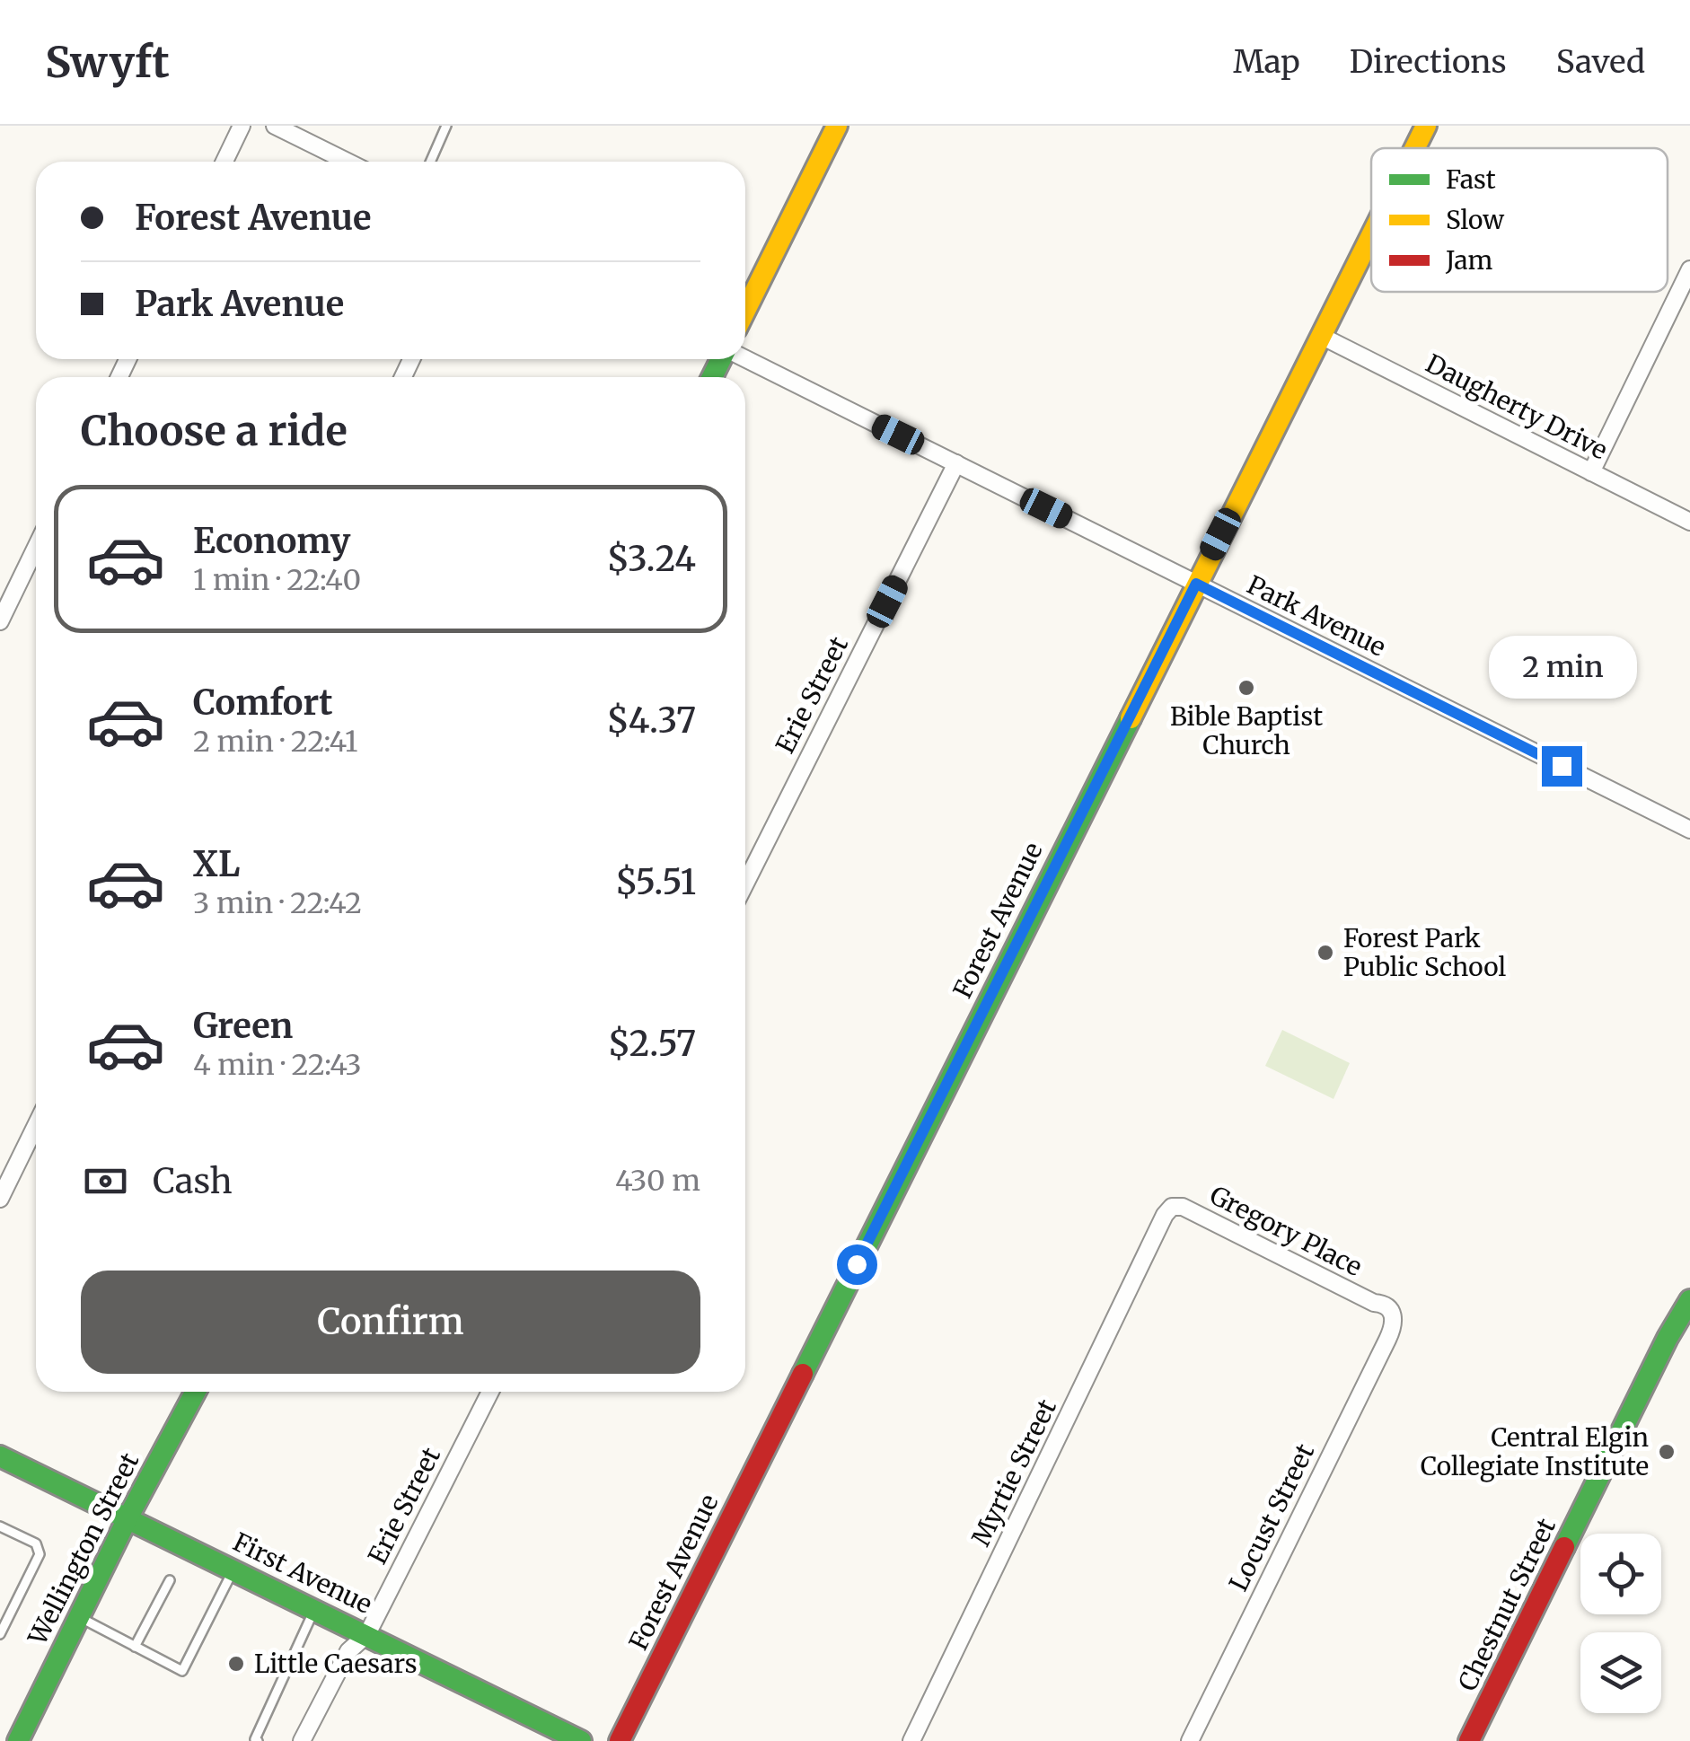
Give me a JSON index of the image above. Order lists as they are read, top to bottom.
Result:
{
  "streets": {
    "street": [
      "Daugherty Drive",
      "Park Avenue",
      "Erie Street",
      "Forest Avenue",
      "Gregory Place",
      "Myrtie Street",
      "Locust Street",
      "Wellington Street",
      "First Avenue",
      "Chestnut Street"
    ]
  },
  "crossings": [
    ["Daugherty Drive", "Forest Avenue"],
    ["Park Avenue", "Erie Street"],
    ["Park Avenue", "Forest Avenue"],
    ["Erie Street", "First Avenue"],
    ["Gregory Place", "Myrtie Street"],
    ["Gregory Place", "Locust Street"],
    ["Wellington Street", "First Avenue"]
  ],
  "places": [
    "Bible Baptist Church",
    "Forest Park Public School",
    "Central Elgin Collegiate Institute",
    "Little Caesars"
  ],
  "legend": ["Fast", "Slow", "Jam"],
  "page": {
    "header": "Swyft",
    "nav": ["Map", "Directions", "Saved"],
    "banner": ["Forest Avenue", "Park Avenue"],
    "heading": "Choose a ride",
    "list": [
      {
        "name": "Economy",
        "note": "1 min · 22:40",
        "value": "$3.24"
      },
      {
        "name": "Comfort",
        "note": "2 min · 22:41",
        "value": "$4.37"
      },
      {
        "name": "XL",
        "note": "3 min · 22:42",
        "value": "$5.51"
      },
      {
        "name": "Green",
        "note": "4 min · 22:43",
        "value": "$2.57"
      }
    ],
    "bubble": "2 min",
    "pay": ["Cash", "430 m"],
    "buttons": "Confirm"
  }
}
